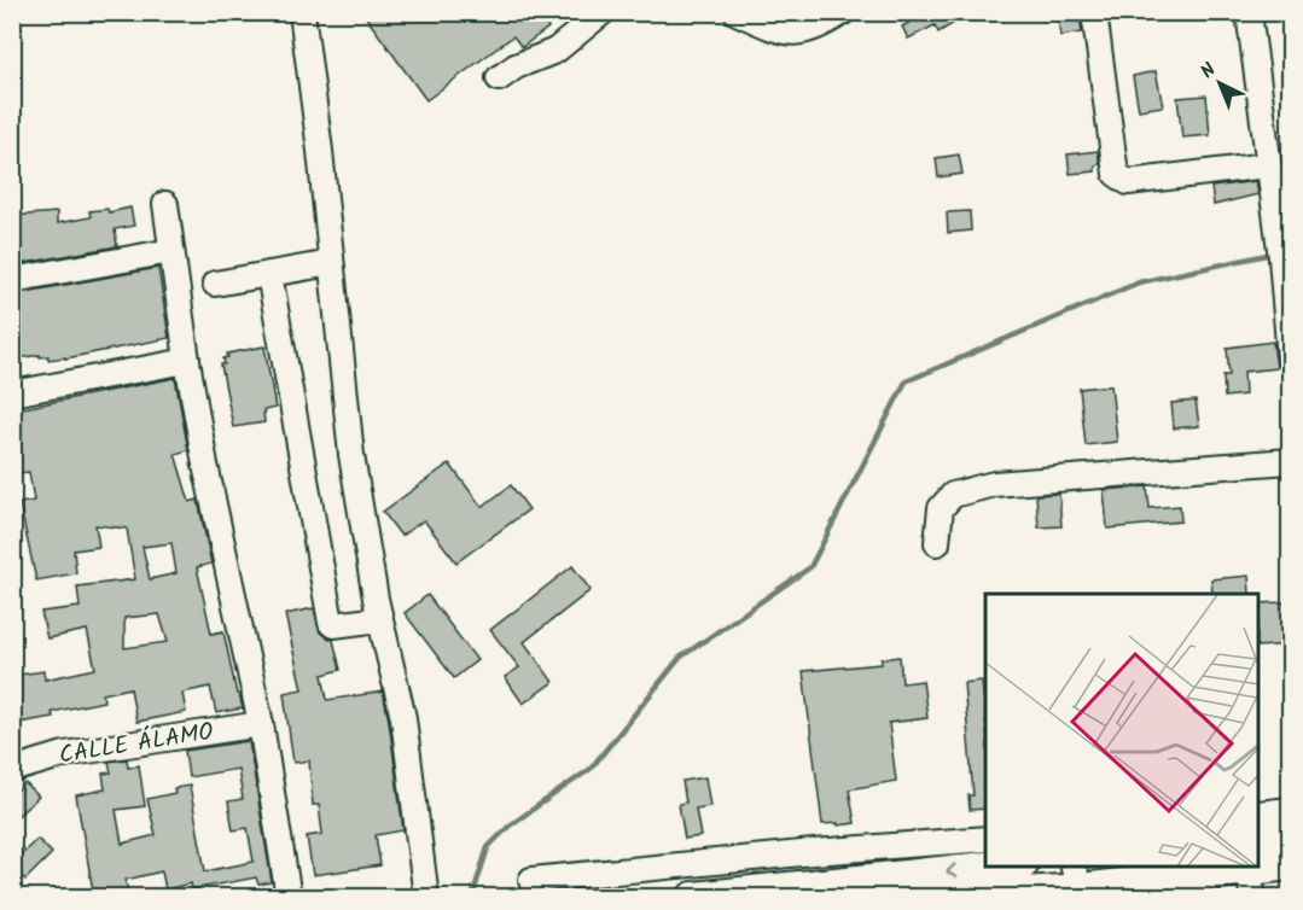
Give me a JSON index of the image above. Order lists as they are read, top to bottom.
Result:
{
  "streets": {
    "street": ["CALLE ÁLAMO"]
  },
  "north": "top left"
}
